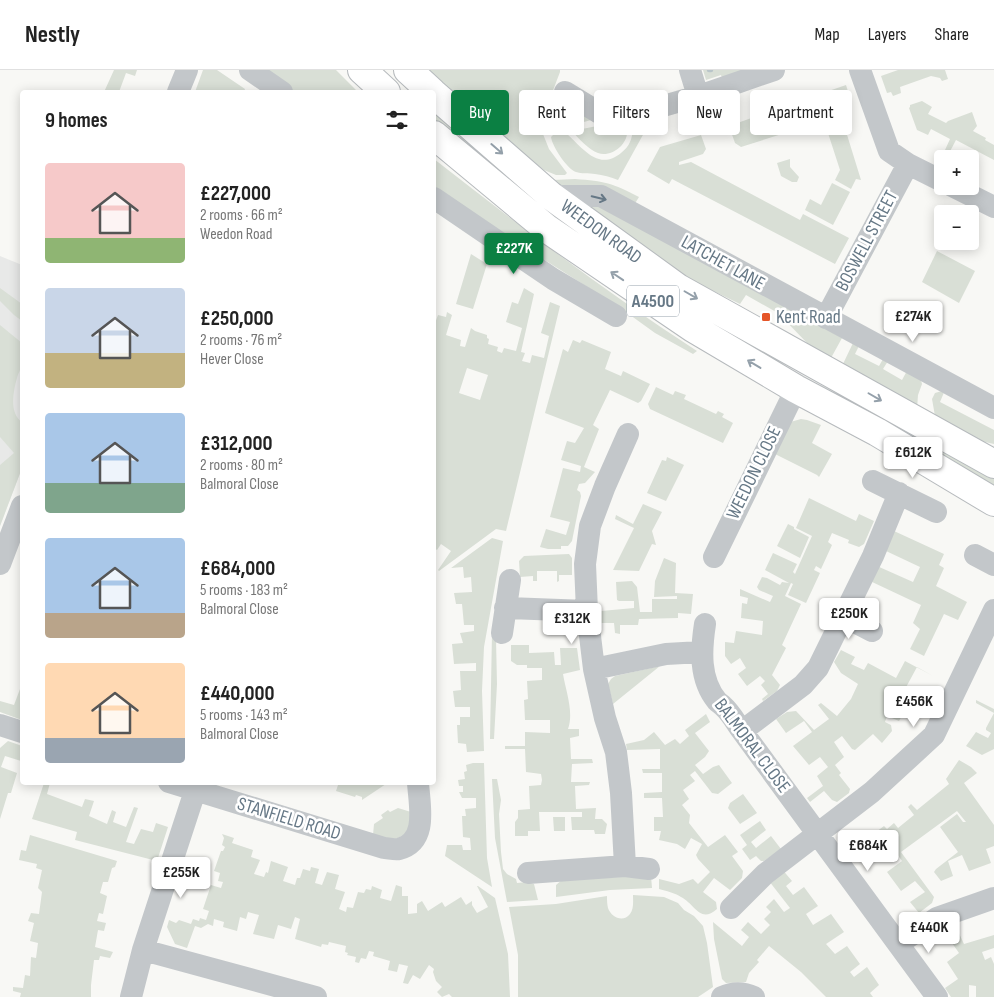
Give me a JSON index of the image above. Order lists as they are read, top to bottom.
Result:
{
  "streets": {
    "highway": ["WEEDON ROAD", "A4500"],
    "street": [
      "BOSWELL STREET",
      "LATCHET LANE",
      "WEEDON CLOSE",
      "BALMORAL CLOSE",
      "STANFIELD ROAD"
    ]
  },
  "crossings": [
    ["WEEDON ROAD", "LATCHET LANE"],
    ["WEEDON ROAD", "WEEDON CLOSE"],
    ["BOSWELL STREET", "LATCHET LANE"]
  ],
  "one_way": ["LATCHET LANE"],
  "places": {
    "transit": ["Kent Road"]
  },
  "page": {
    "header": "Nestly",
    "nav": ["Map", "Layers", "Share"],
    "chip": [
      "Buy",
      "Rent",
      "Filters",
      "New",
      "Apartment"
    ],
    "heading": "9 homes",
    "map_buttons": ["+", "−"],
    "list": [
      {
        "name": "£227,000",
        "note": "2 rooms · 66 m² · Weedon Road"
      },
      {
        "name": "£250,000",
        "note": "2 rooms · 76 m² · Hever Close"
      },
      {
        "name": "£312,000",
        "note": "2 rooms · 80 m² · Balmoral Close"
      },
      {
        "name": "£684,000",
        "note": "5 rooms · 183 m² · Balmoral Close"
      },
      {
        "name": "£440,000",
        "note": "5 rooms · 143 m² · Balmoral Close"
      }
    ],
    "price": [
      "£227K",
      "£274K",
      "£612K",
      "£250K",
      "£312K",
      "£456K",
      "£684K",
      "£255K",
      "£440K"
    ]
  }
}
